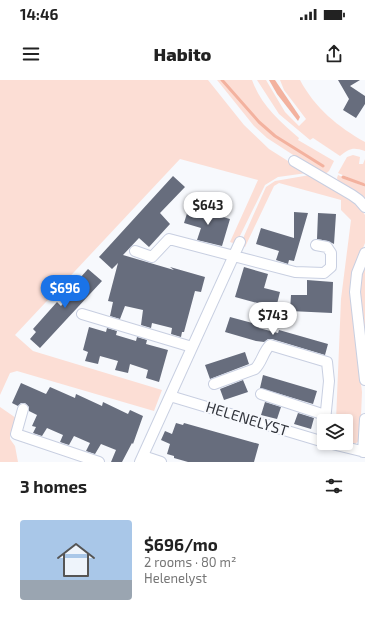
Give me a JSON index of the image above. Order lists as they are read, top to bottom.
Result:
{
  "streets": {
    "street": ["HELENELYST"]
  },
  "page": {
    "status": "14:46",
    "header": "Habito",
    "price": ["$643", "$696", "$743"],
    "heading": "3 homes",
    "list": [
      {
        "name": "$696/mo",
        "note": "2 rooms · 80 m² · Helenelyst"
      }
    ]
  }
}
